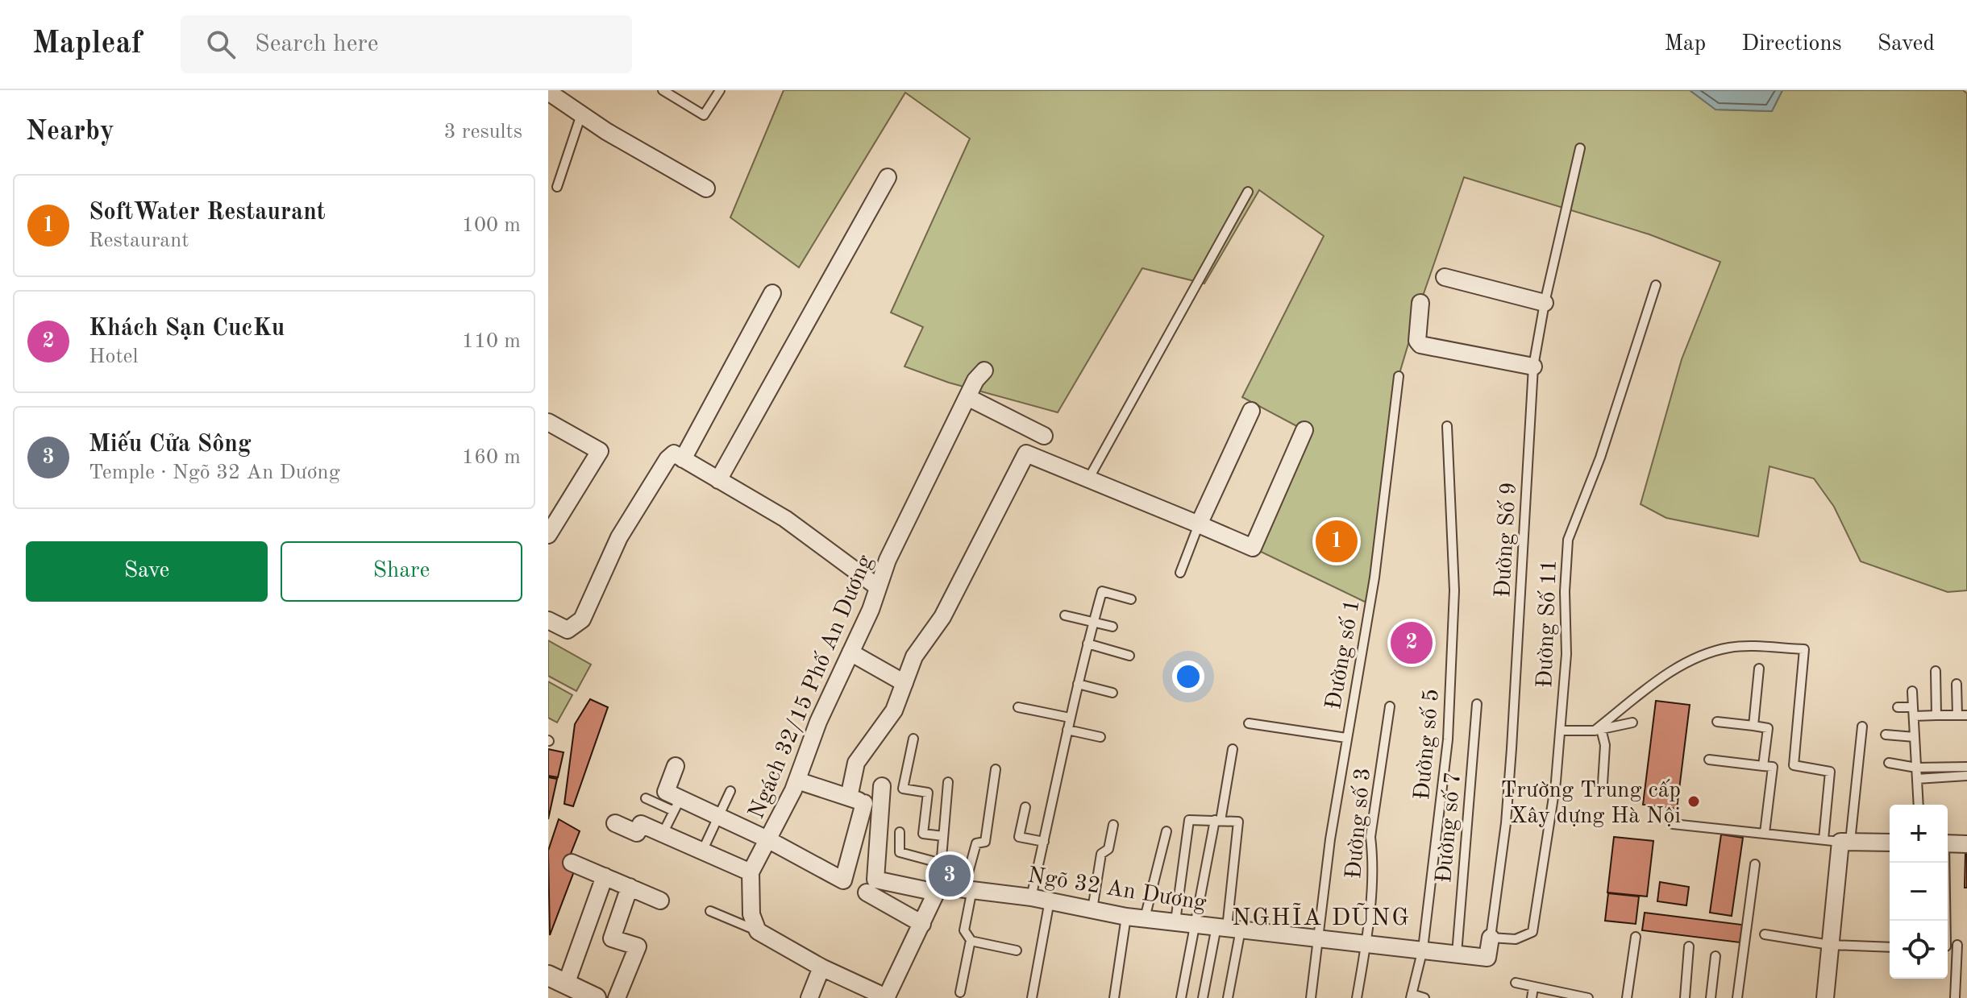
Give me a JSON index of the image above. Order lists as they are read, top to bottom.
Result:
{
  "streets": {
    "street": ["Ngách 32/15 Phố An Dương", "Ngõ 32 An Dương"],
    "lane": [
      "Đường Số 9",
      "Đường Số 11",
      "Đường số 1",
      "Đường số 5",
      "Đường số 3",
      "Đường số 7"
    ]
  },
  "crossings": [
    ["Đường Số 9", "Đường Số 11"],
    ["Đường Số 9", "Ngõ 32 An Dương"],
    ["Đường Số 11", "Ngõ 32 An Dương"],
    ["Đường số 1", "Ngõ 32 An Dương"],
    ["Đường số 5", "Ngõ 32 An Dương"],
    ["Đường số 3", "Ngõ 32 An Dương"],
    ["Đường số 7", "Ngõ 32 An Dương"]
  ],
  "districts": ["NGHĨA DŨNG"],
  "places": ["Trường Trung cấp Xây dựng Hà Nội"],
  "page": {
    "header": "Mapleaf",
    "search": "Search here",
    "nav": ["Map", "Directions", "Saved"],
    "heading": ["Nearby", "3 results"],
    "list": [
      {
        "mark": "1",
        "name": "SoftWater Restaurant",
        "note": "Restaurant",
        "value": "100 m"
      },
      {
        "mark": "2",
        "name": "Khách Sạn CucKu",
        "note": "Hotel",
        "value": "110 m"
      },
      {
        "mark": "3",
        "name": "Miếu Cửa Sông",
        "note": "Temple · Ngõ 32 An Dương",
        "value": "160 m"
      }
    ],
    "pins": ["1", "2", "3"],
    "buttons": ["Save", "Share"],
    "map_buttons": ["+", "−"]
  }
}
